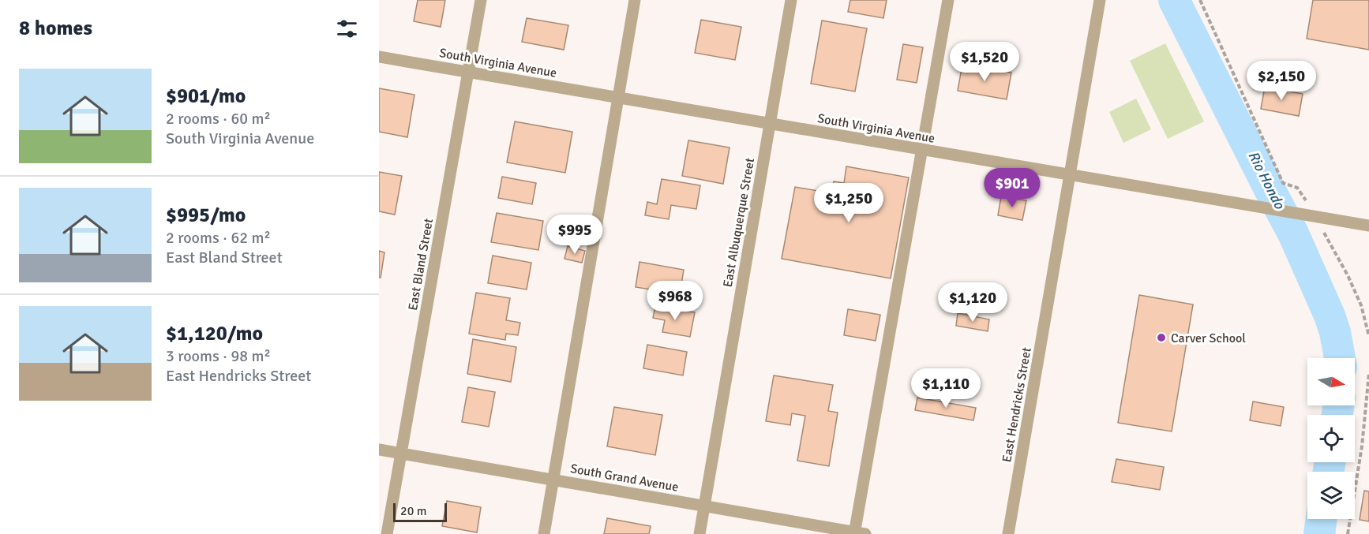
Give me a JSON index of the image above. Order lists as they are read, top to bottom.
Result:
{
  "streets": {
    "street": [
      "South Virginia Avenue",
      "East Albuquerque Street",
      "East Bland Street",
      "East Hendricks Street",
      "South Grand Avenue"
    ]
  },
  "crossings": [
    ["South Virginia Avenue", "East Albuquerque Street"],
    ["South Virginia Avenue", "East Bland Street"],
    ["South Virginia Avenue", "East Hendricks Street"],
    ["East Albuquerque Street", "South Grand Avenue"],
    ["East Bland Street", "South Grand Avenue"]
  ],
  "water": ["Rio Hondo"],
  "places": ["Carver School"],
  "scale_bar": "20 m",
  "north": "right",
  "page": {
    "heading": "8 homes",
    "price": [
      "$1,520",
      "$2,150",
      "$901",
      "$1,250",
      "$995",
      "$968",
      "$1,120",
      "$1,110"
    ],
    "list": [
      {
        "name": "$901/mo",
        "note": "2 rooms · 60 m² · South Virginia Avenue"
      },
      {
        "name": "$995/mo",
        "note": "2 rooms · 62 m² · East Bland Street"
      },
      {
        "name": "$1,120/mo",
        "note": "3 rooms · 98 m² · East Hendricks Street"
      }
    ],
    "scale": "20 m"
  }
}
